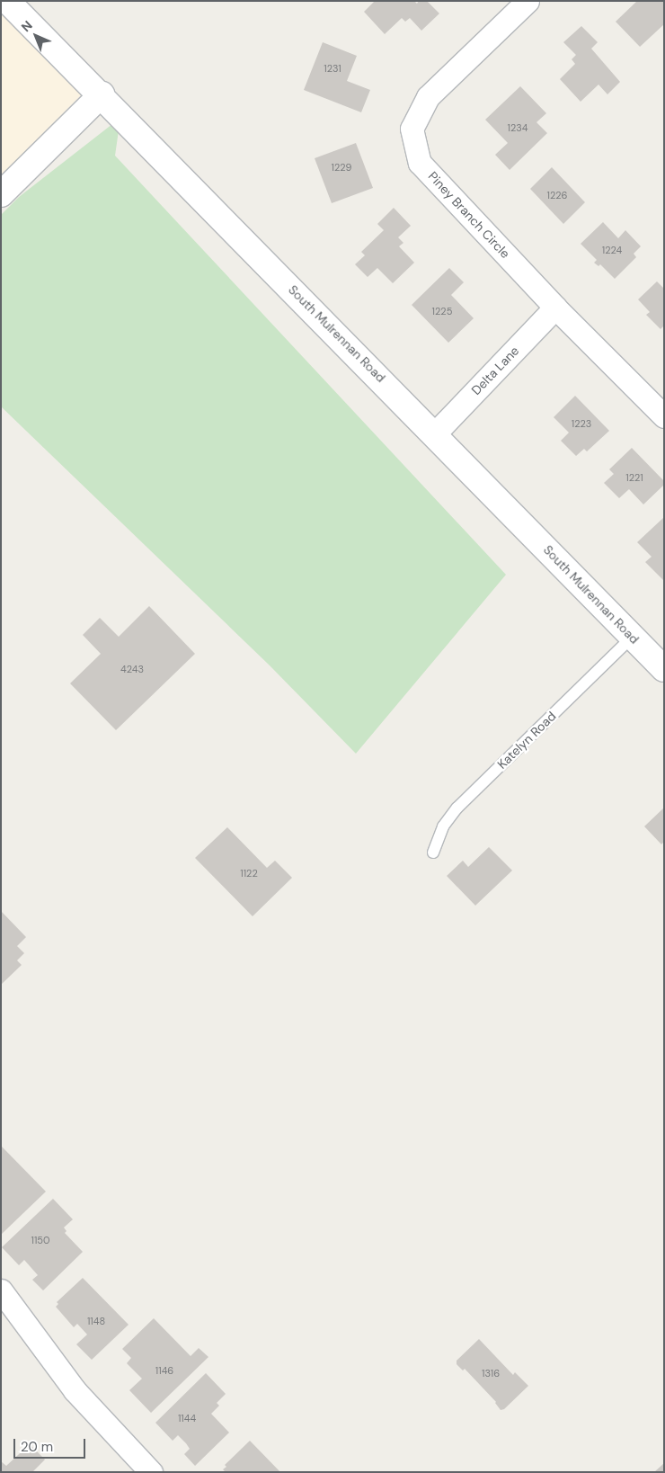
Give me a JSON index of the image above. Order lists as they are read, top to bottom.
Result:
{
  "streets": {
    "street": ["Piney Branch Circle", "South Mulrennan Road", "Delta Lane"],
    "lane": ["Katelyn Road"]
  },
  "crossings": [
    ["Piney Branch Circle", "Delta Lane"],
    ["South Mulrennan Road", "Delta Lane"],
    ["South Mulrennan Road", "Katelyn Road"]
  ],
  "house_numbers": [
    "1231",
    "1234",
    "1229",
    "1226",
    "1224",
    "1225",
    "1223",
    "1221",
    "4243",
    "1122",
    "1150",
    "1148",
    "1146",
    "1316",
    "1144"
  ],
  "scale_bar": "20 m",
  "north": "top left"
}
